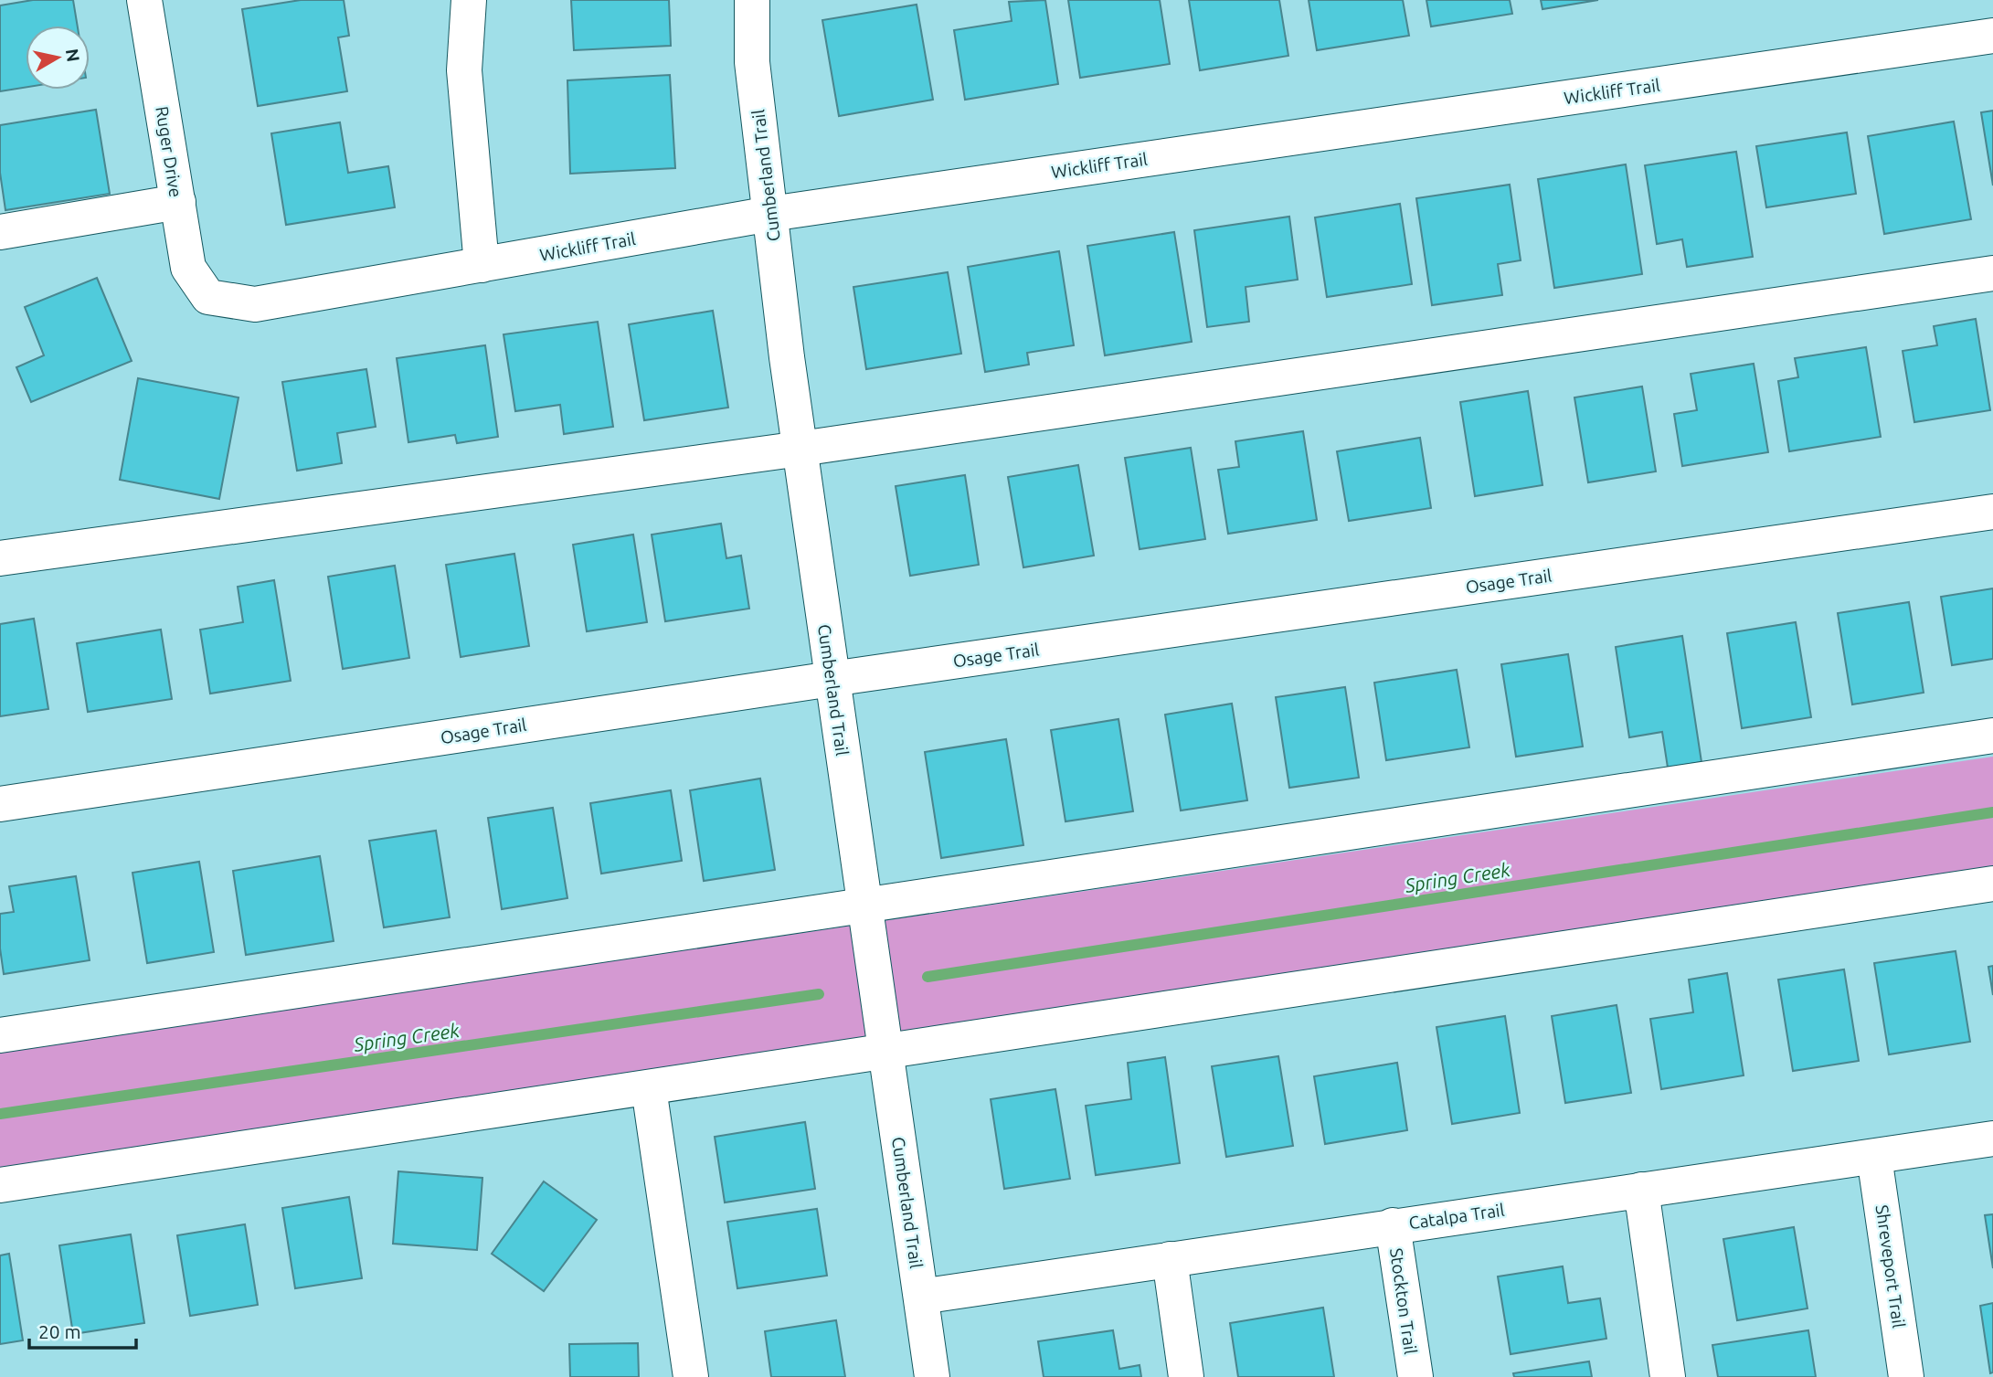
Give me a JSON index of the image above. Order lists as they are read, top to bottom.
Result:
{
  "streets": {
    "street": [
      "Wickliff Trail",
      "Ruger Drive",
      "Cumberland Trail",
      "Osage Trail",
      "Catalpa Trail",
      "Shreveport Trail",
      "Stockton Trail"
    ]
  },
  "crossings": [
    ["Wickliff Trail", "Ruger Drive"],
    ["Wickliff Trail", "Cumberland Trail"],
    ["Cumberland Trail", "Osage Trail"],
    ["Cumberland Trail", "Catalpa Trail"],
    ["Catalpa Trail", "Shreveport Trail"],
    ["Catalpa Trail", "Stockton Trail"]
  ],
  "water": ["Spring Creek"],
  "scale_bar": "20 m",
  "north": "right"
}
